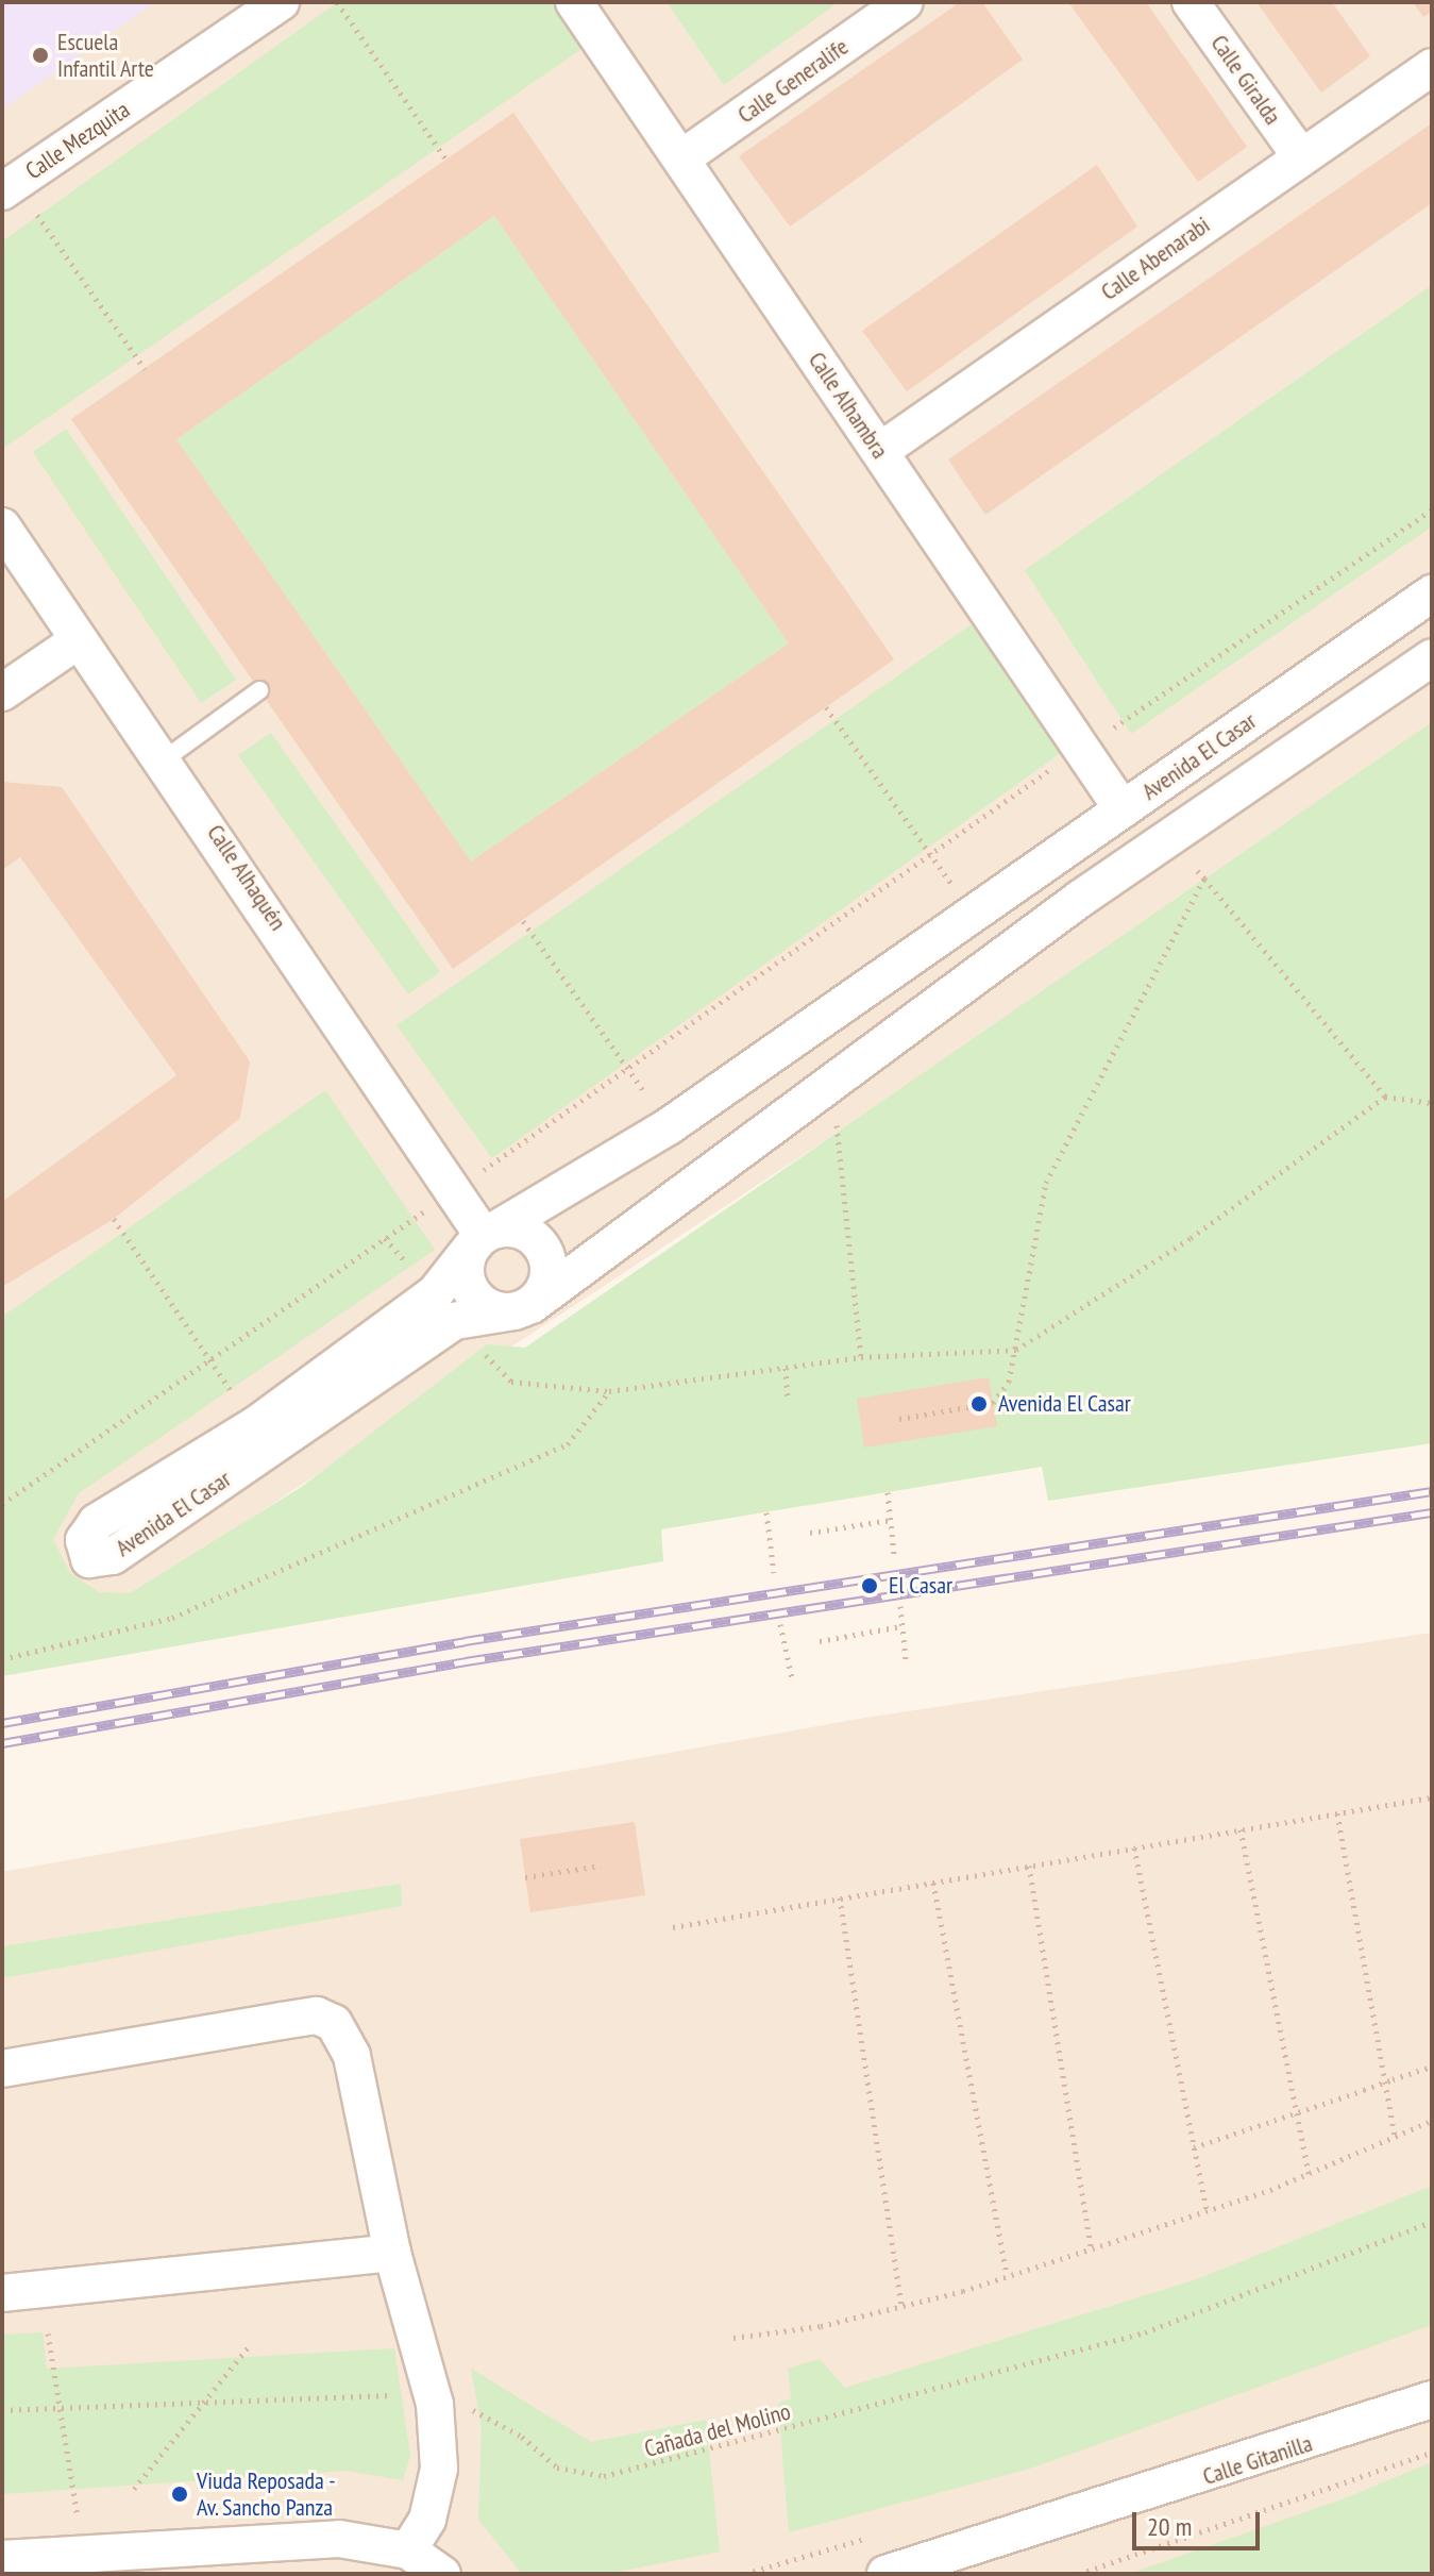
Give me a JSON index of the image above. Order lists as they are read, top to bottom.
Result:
{
  "streets": {
    "street": [
      "Calle Giralda",
      "Calle Generalife",
      "Calle Mezquita",
      "Calle Abenarabi",
      "Calle Alhambra",
      "Avenida El Casar",
      "Calle Alhaquén",
      "Calle Gitanilla"
    ],
    "path": ["Cañada del Molino"]
  },
  "crossings": [
    ["Calle Giralda", "Calle Abenarabi"],
    ["Calle Generalife", "Calle Alhambra"],
    ["Calle Abenarabi", "Calle Alhambra"],
    ["Calle Alhambra", "Avenida El Casar"],
    ["Avenida El Casar", "Calle Alhaquén"]
  ],
  "places": [
    "Escuela Infantil Arte",
    "Avenida El Casar",
    "El Casar",
    "Viuda Reposada - Av. Sancho Panza"
  ],
  "scale_bar": "20 m"
}
